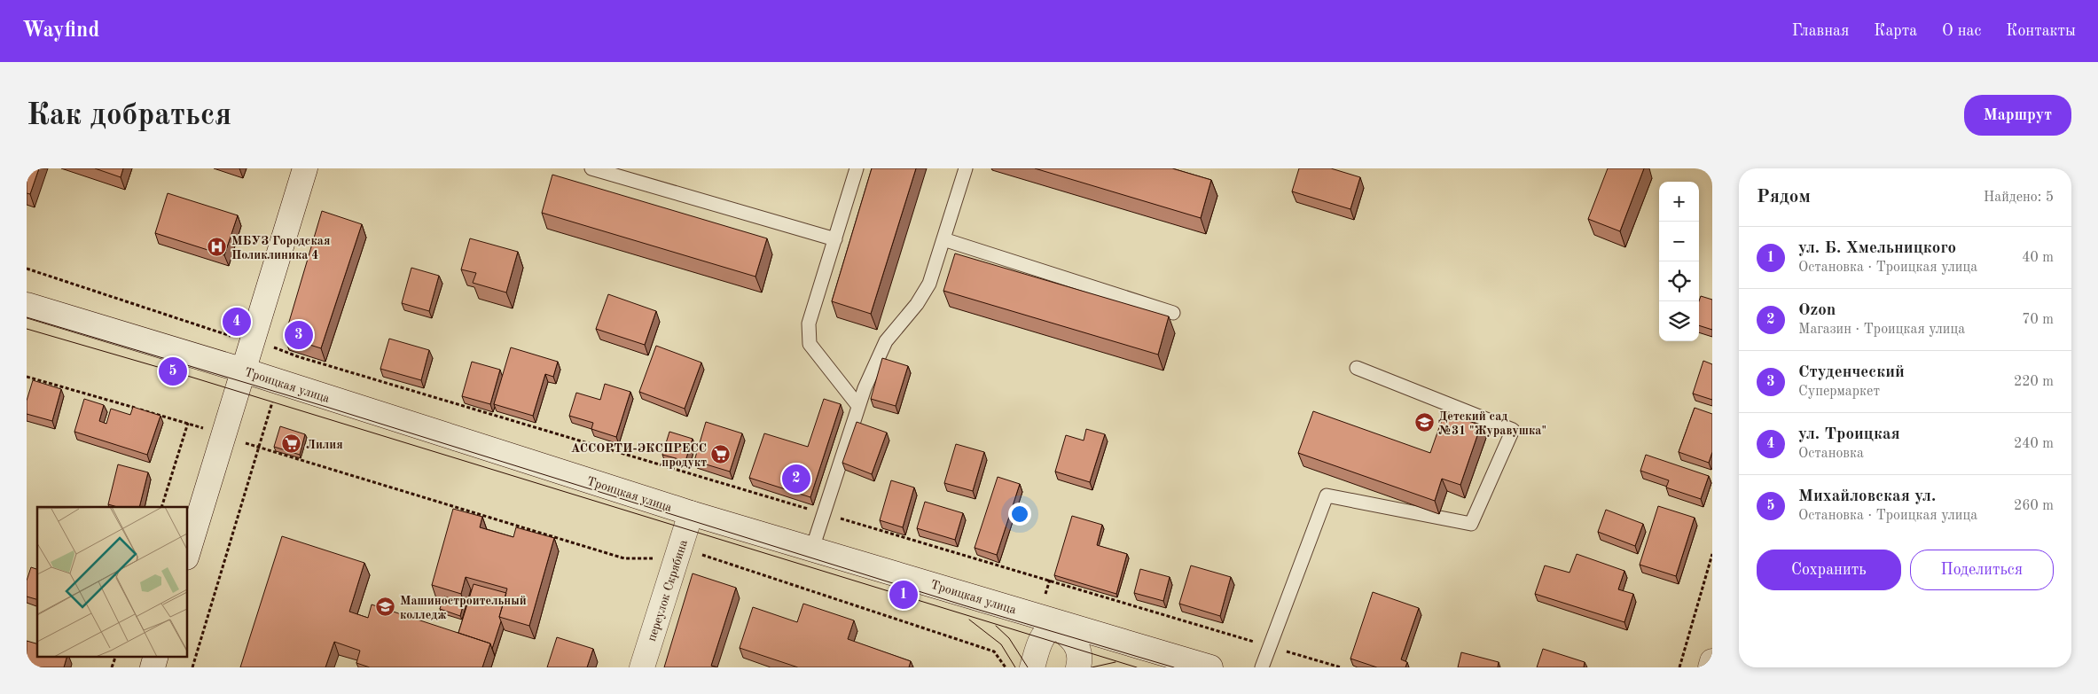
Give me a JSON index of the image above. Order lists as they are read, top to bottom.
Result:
{
  "streets": {
    "street": ["Троицкая улица", "переулок Скрябина"]
  },
  "crossings": [
    ["Троицкая улица", "переулок Скрябина"]
  ],
  "places": {
    "hospital": ["МБУЗ Городская Поликлиника 4"],
    "school or university": ["Детский сад №31 \"Журавушка\"", "Машиностроительный колледж"],
    "supermarket": ["Лилия", "АССОРТИ-ЭКСПРЕСС продукт"]
  },
  "page": {
    "header": "Wayfind",
    "nav": [
      "Главная",
      "Карта",
      "О нас",
      "Контакты"
    ],
    "buttons": [
      "Маршрут",
      ["Сохранить", "Поделиться"]
    ],
    "title": "Как добраться",
    "heading": ["Рядом", "Найдено: 5"],
    "map_buttons": ["+", "−"],
    "list": [
      {
        "mark": "1",
        "name": "ул. Б. Хмельницкого",
        "note": "Остановка · Троицкая улица",
        "value": "40 m"
      },
      {
        "mark": "2",
        "name": "Ozon",
        "note": "Магазин · Троицкая улица",
        "value": "70 m"
      },
      {
        "mark": "3",
        "name": "Студенческий",
        "note": "Супермаркет",
        "value": "220 m"
      },
      {
        "mark": "4",
        "name": "ул. Троицкая",
        "note": "Остановка",
        "value": "240 m"
      },
      {
        "mark": "5",
        "name": "Михайловская ул.",
        "note": "Остановка · Троицкая улица",
        "value": "260 m"
      }
    ],
    "pins": [
      "4",
      "3",
      "5",
      "2",
      "1"
    ]
  }
}
